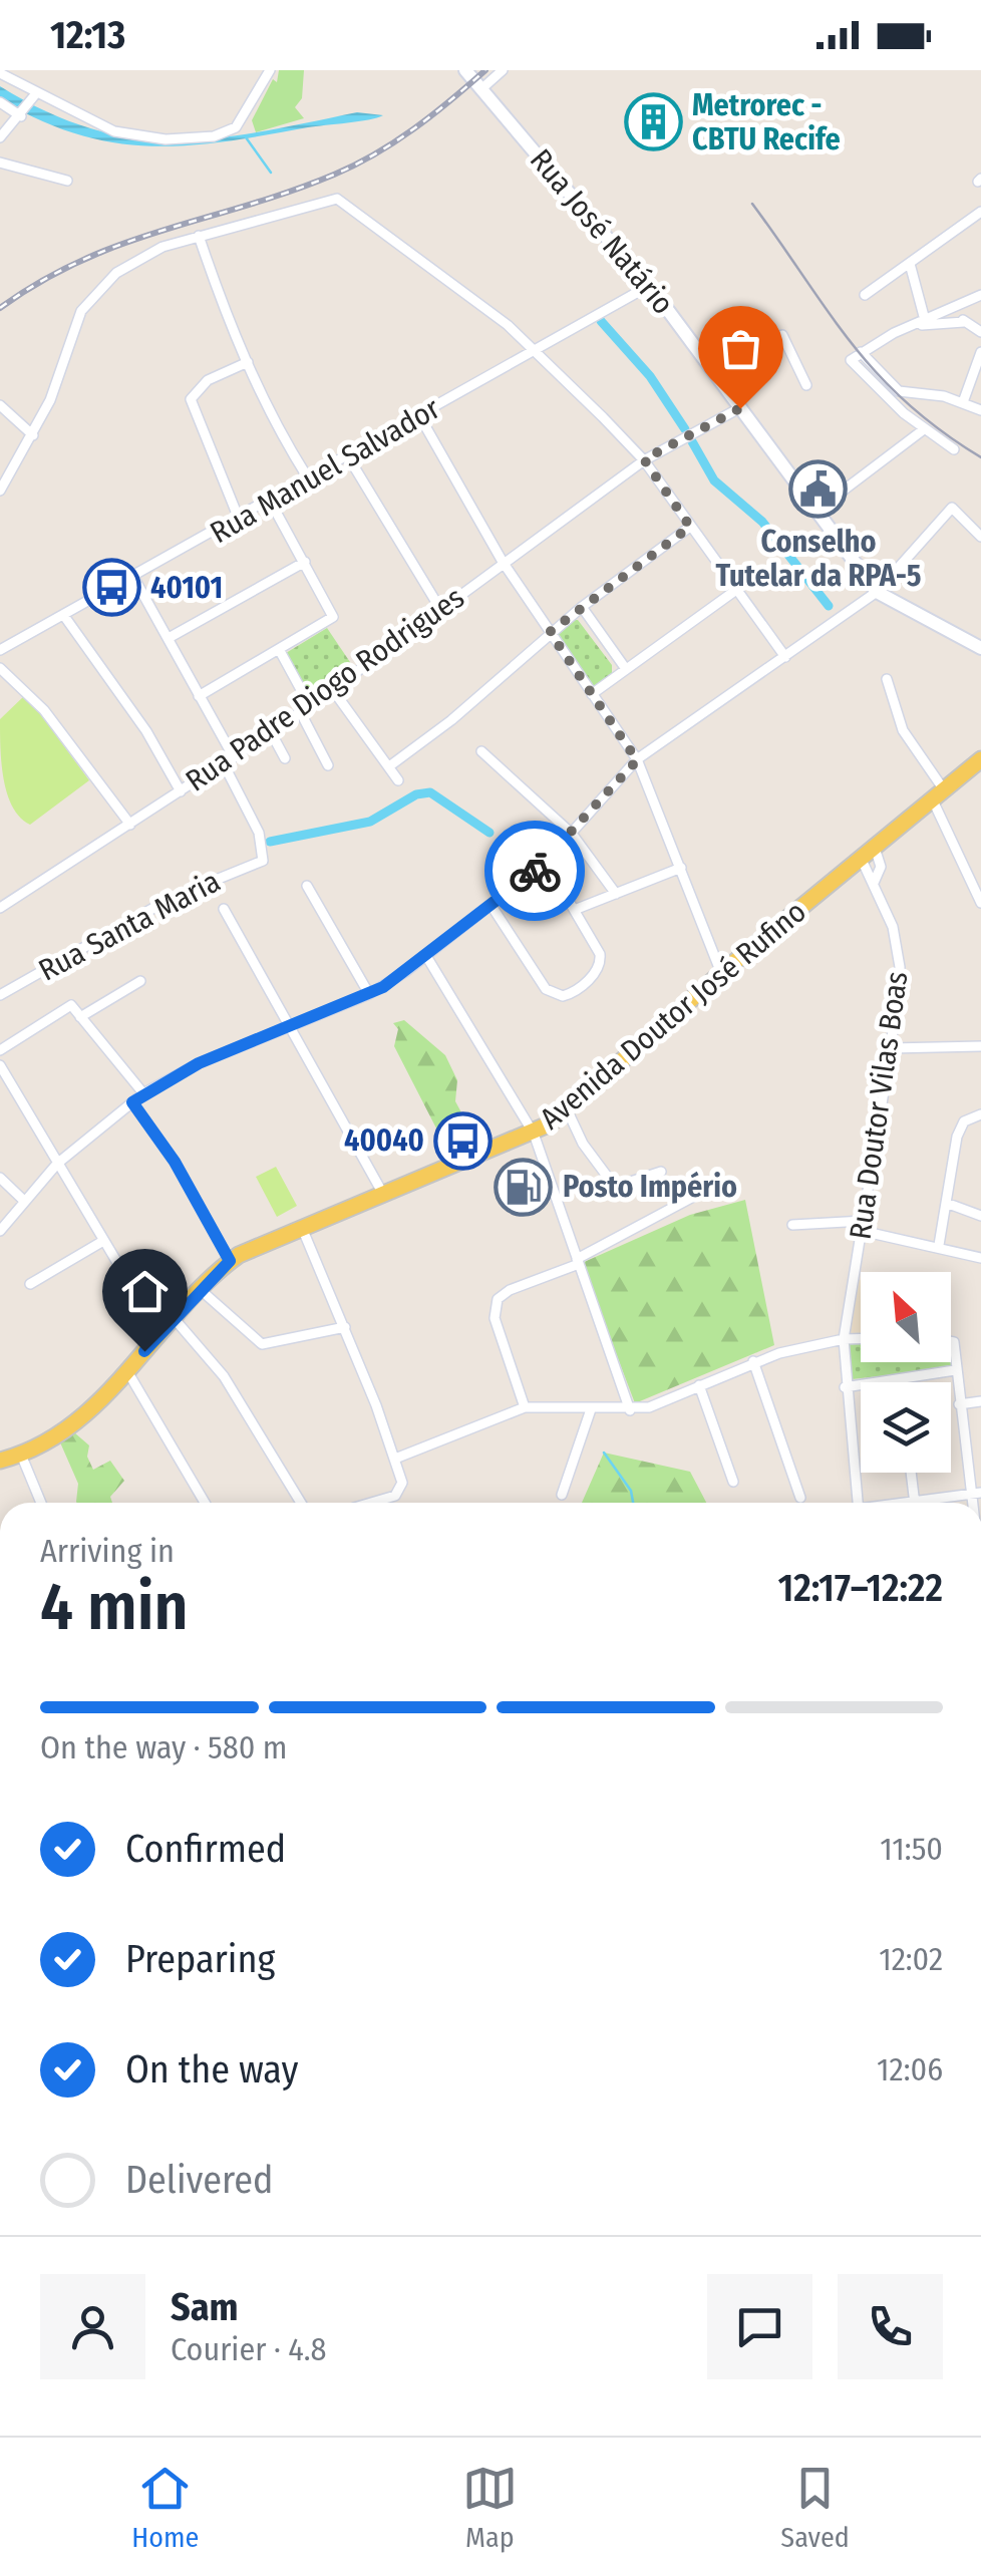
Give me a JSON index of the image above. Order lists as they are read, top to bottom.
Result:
{
  "streets": {
    "main road": ["Rua José Natário", "Avenida Doutor José Rufino"],
    "street": [
      "Rua Manuel Salvador",
      "Rua Padre Diogo Rodrigues",
      "Rua Santa Maria",
      "Rua Doutor Vilas Boas"
    ]
  },
  "crossings": [
    ["Rua José Natário", "Rua Manuel Salvador"],
    ["Rua José Natário", "Rua Padre Diogo Rodrigues"],
    ["Rua Padre Diogo Rodrigues", "Rua Santa Maria"],
    ["Avenida Doutor José Rufino", "Rua Doutor Vilas Boas"]
  ],
  "places": {
    "building": ["Metrorec - CBTU Recife"],
    "public building": ["Conselho Tutelar da RPA-5"],
    "bus stop": ["40101", "40040"],
    "fuel station": ["Posto Império"]
  },
  "north": "top left",
  "page": {
    "status": "12:13",
    "heading": ["4 min", "Arriving in", "12:17–12:22"],
    "panel": ["Sam", "Courier · 4.8"],
    "bar": "On the way · 580 m",
    "list": [
      ["Confirmed", "11:50"],
      ["Preparing", "12:02"],
      ["On the way", "12:06"],
      "Delivered"
    ],
    "tabs": ["Home", "Map", "Saved"]
  }
}
